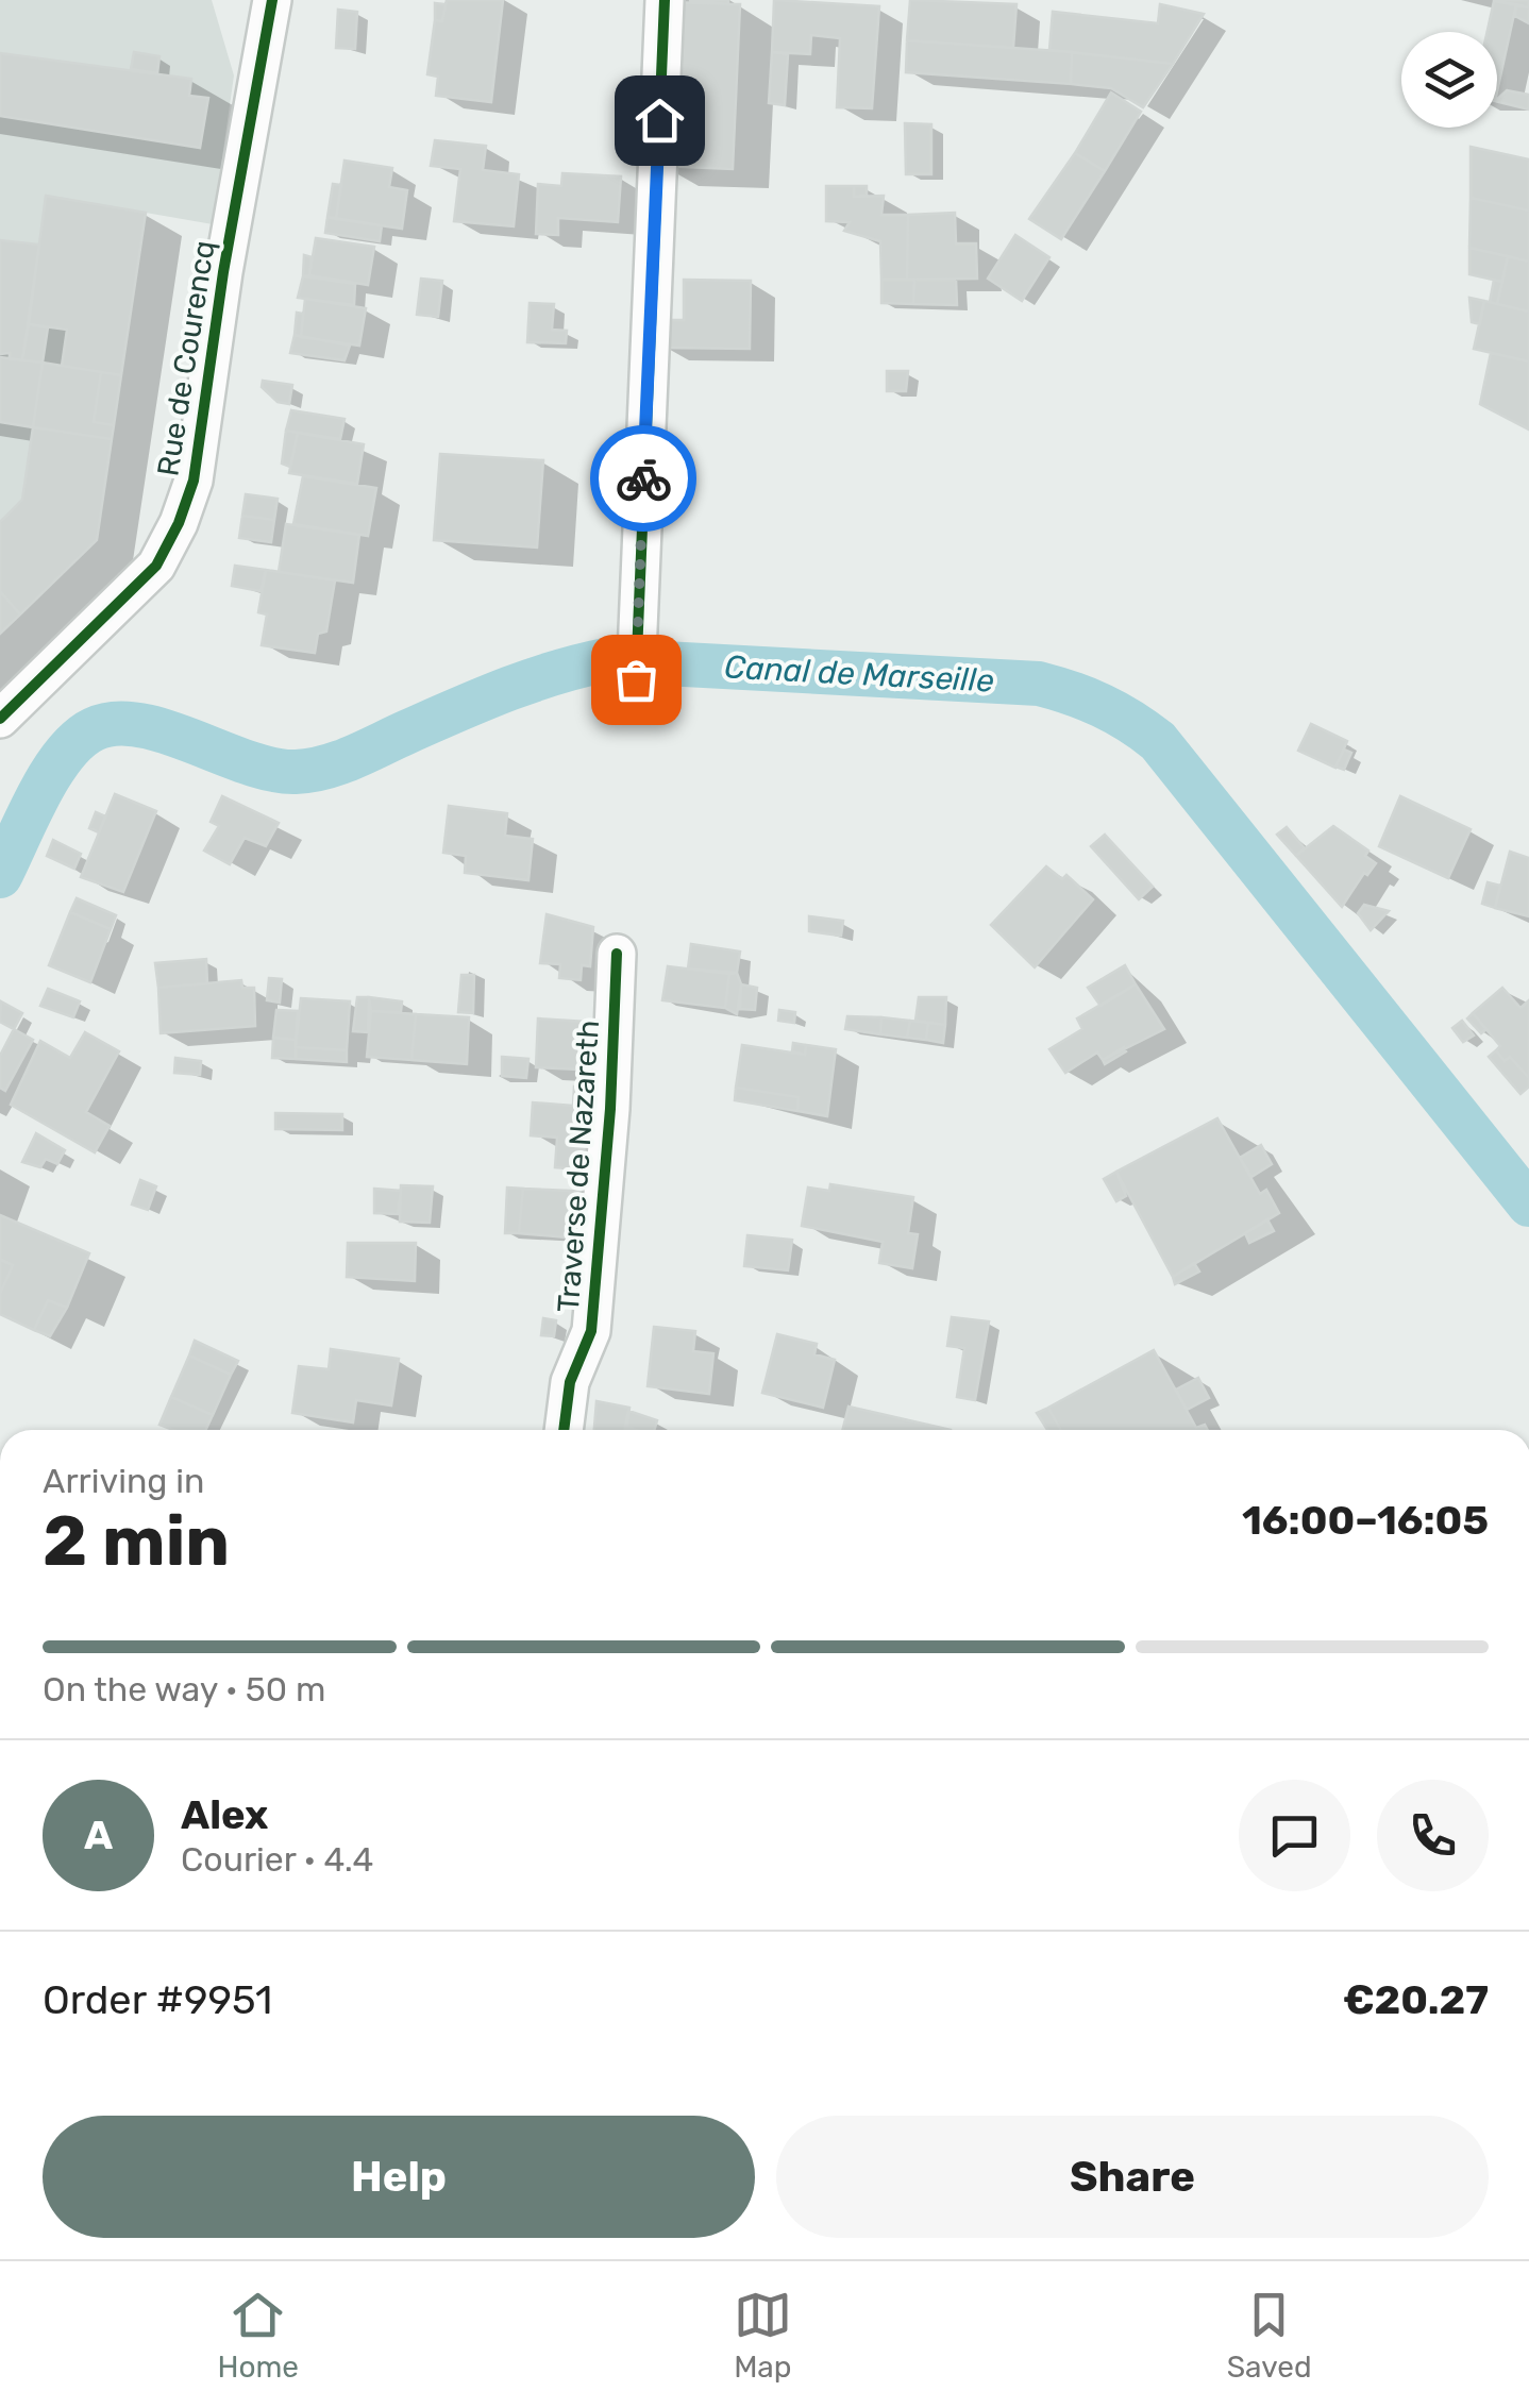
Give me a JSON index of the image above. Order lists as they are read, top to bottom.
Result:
{
  "streets": {
    "street": ["Rue de Courencq", "Traverse de Nazareth"]
  },
  "water": ["Canal de Marseille"],
  "page": {
    "heading": ["2 min", "Arriving in", "16:00–16:05"],
    "panel": [
      "Alex",
      "Courier · 4.4",
      "Order #9951",
      "€20.27"
    ],
    "bar": "On the way · 50 m",
    "round": "A",
    "buttons": ["Help", "Share"],
    "tabs": ["Home", "Map", "Saved"]
  }
}
